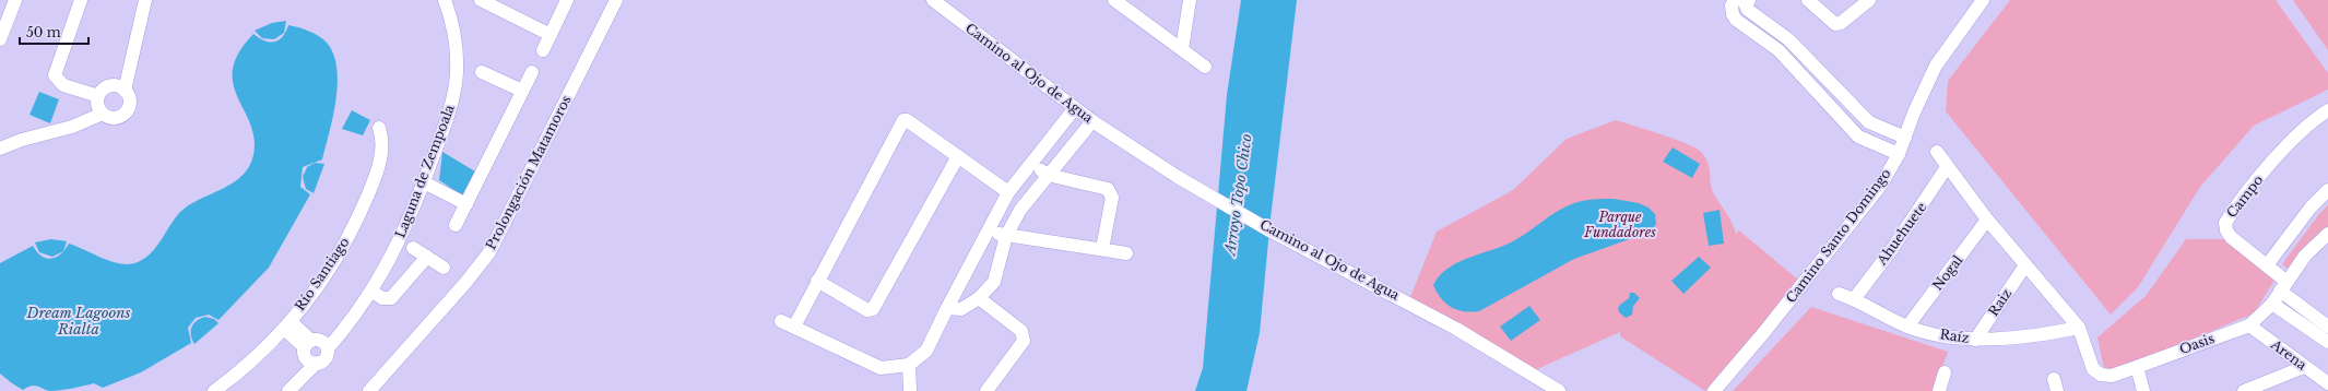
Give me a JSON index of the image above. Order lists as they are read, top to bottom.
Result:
{
  "streets": {
    "street": [
      "Camino al Ojo de Agua",
      "Laguna de Zempoala",
      "Prolongación Matamoros",
      "Campo",
      "Ahuehuete",
      "Camino Santo Domingo",
      "Nogal",
      "Río Santiago",
      "Raiz",
      "Raíz",
      "Oasis",
      "Arena"
    ]
  },
  "crossings": [
    ["Campo", "Oasis"],
    ["Ahuehuete", "Raíz"],
    ["Nogal", "Raíz"],
    ["Raiz", "Raíz"],
    ["Raíz", "Oasis"],
    ["Oasis", "Arena"]
  ],
  "water": ["Arroyo Topo Chico", "Dream Lagoons Rialta"],
  "parks": ["Parque Fundadores"],
  "scale_bar": "50 m"
}
